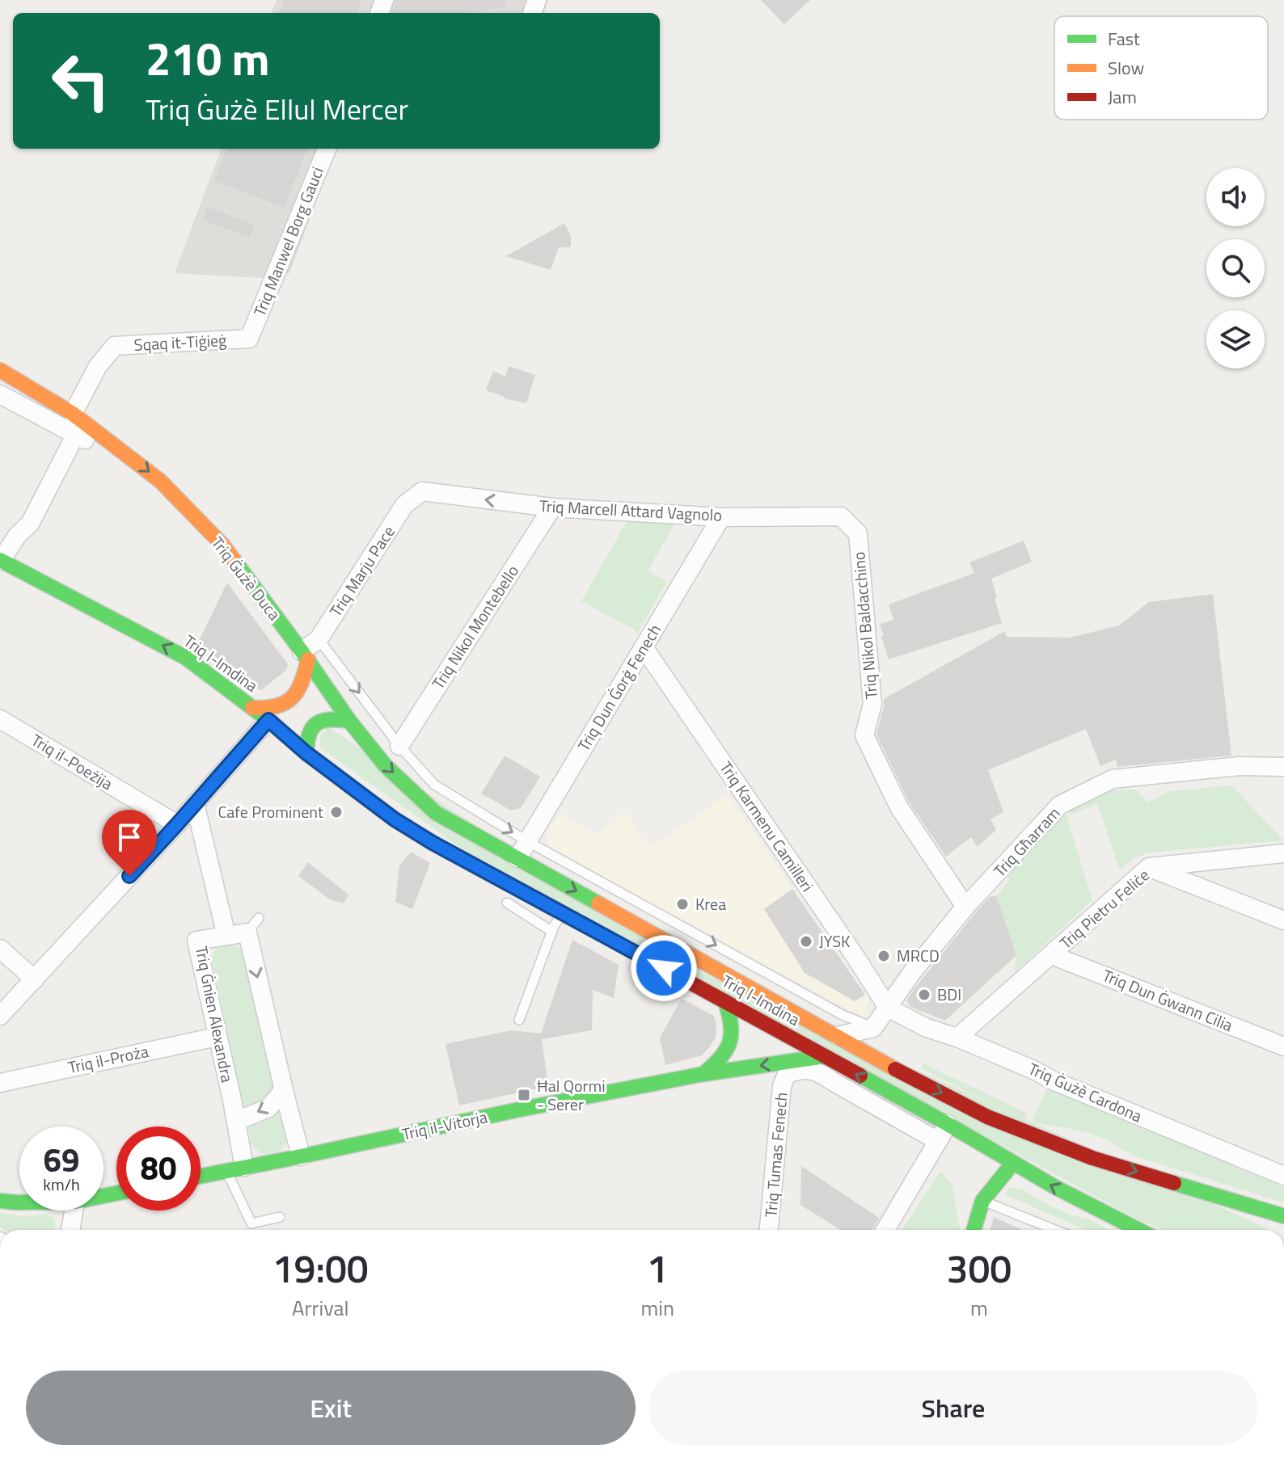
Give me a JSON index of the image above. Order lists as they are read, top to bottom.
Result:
{
  "streets": {
    "main road": ["Triq Ġużè Duca", "Triq l-Imdina", "Triq il-Vitorja"],
    "street": [
      "Triq Manwel Borg Gauci",
      "Sqaq it-Tiġieġ",
      "Triq Marcell Attard Vagnolo",
      "Triq Marju Pace",
      "Triq Nikol Baldacchino",
      "Triq Nikol Montebello",
      "Triq Dun Ġorġ Fenech",
      "Triq il-Poeżija",
      "Triq Karmenu Camilleri",
      "Triq Għarram",
      "Triq Pietru Feliċe",
      "Triq Dun Ġwann Cilia",
      "Triq Ġnien Alexandra",
      "Triq il-Proża",
      "Triq Ġużè Cardona",
      "Triq Tumas Fenech"
    ]
  },
  "crossings": [
    ["Triq Manwel Borg Gauci", "Sqaq it-Tiġieġ"],
    ["Sqaq it-Tiġieġ", "Triq Ġużè Duca"],
    ["Triq Marcell Attard Vagnolo", "Triq Marju Pace"],
    ["Triq Marcell Attard Vagnolo", "Triq Nikol Baldacchino"],
    ["Triq Marcell Attard Vagnolo", "Triq Nikol Montebello"],
    ["Triq Marcell Attard Vagnolo", "Triq Dun Ġorġ Fenech"],
    ["Triq Marju Pace", "Triq Ġużè Duca"],
    ["Triq Marju Pace", "Triq l-Imdina"],
    ["Triq Ġużè Duca", "Triq l-Imdina"],
    ["Triq Nikol Baldacchino", "Triq Għarram"],
    ["Triq Nikol Montebello", "Triq l-Imdina"],
    ["Triq l-Imdina", "Triq Dun Ġorġ Fenech"],
    ["Triq l-Imdina", "Triq Għarram"],
    ["Triq l-Imdina", "Triq il-Vitorja"],
    ["Triq Dun Ġorġ Fenech", "Triq Karmenu Camilleri"],
    ["Triq Karmenu Camilleri", "Triq Għarram"],
    ["Triq Karmenu Camilleri", "Triq Ġużè Cardona"],
    ["Triq Għarram", "Triq Ġużè Cardona"],
    ["Triq Pietru Feliċe", "Triq Dun Ġwann Cilia"],
    ["Triq Pietru Feliċe", "Triq Ġużè Cardona"],
    ["Triq Ġnien Alexandra", "Triq il-Proża"],
    ["Triq Ġnien Alexandra", "Triq il-Vitorja"]
  ],
  "one_way": ["Triq Ġużè Duca"],
  "places": {
    "other": [
      "Cafe Prominent",
      "Krea",
      "JYSK",
      "MRCD",
      "BDI"
    ],
    "transit": ["Ħal Qormi - Serer"]
  },
  "legend": ["Fast", "Slow", "Jam"],
  "page": {
    "turn": ["210 m", "Triq Ġużè Ellul Mercer"],
    "speed": "69 km/h",
    "limit": "80",
    "eta": [
      "19:00",
      "Arrival",
      "1",
      "min",
      "300",
      "m"
    ],
    "buttons": ["Exit", "Share"]
  }
}
